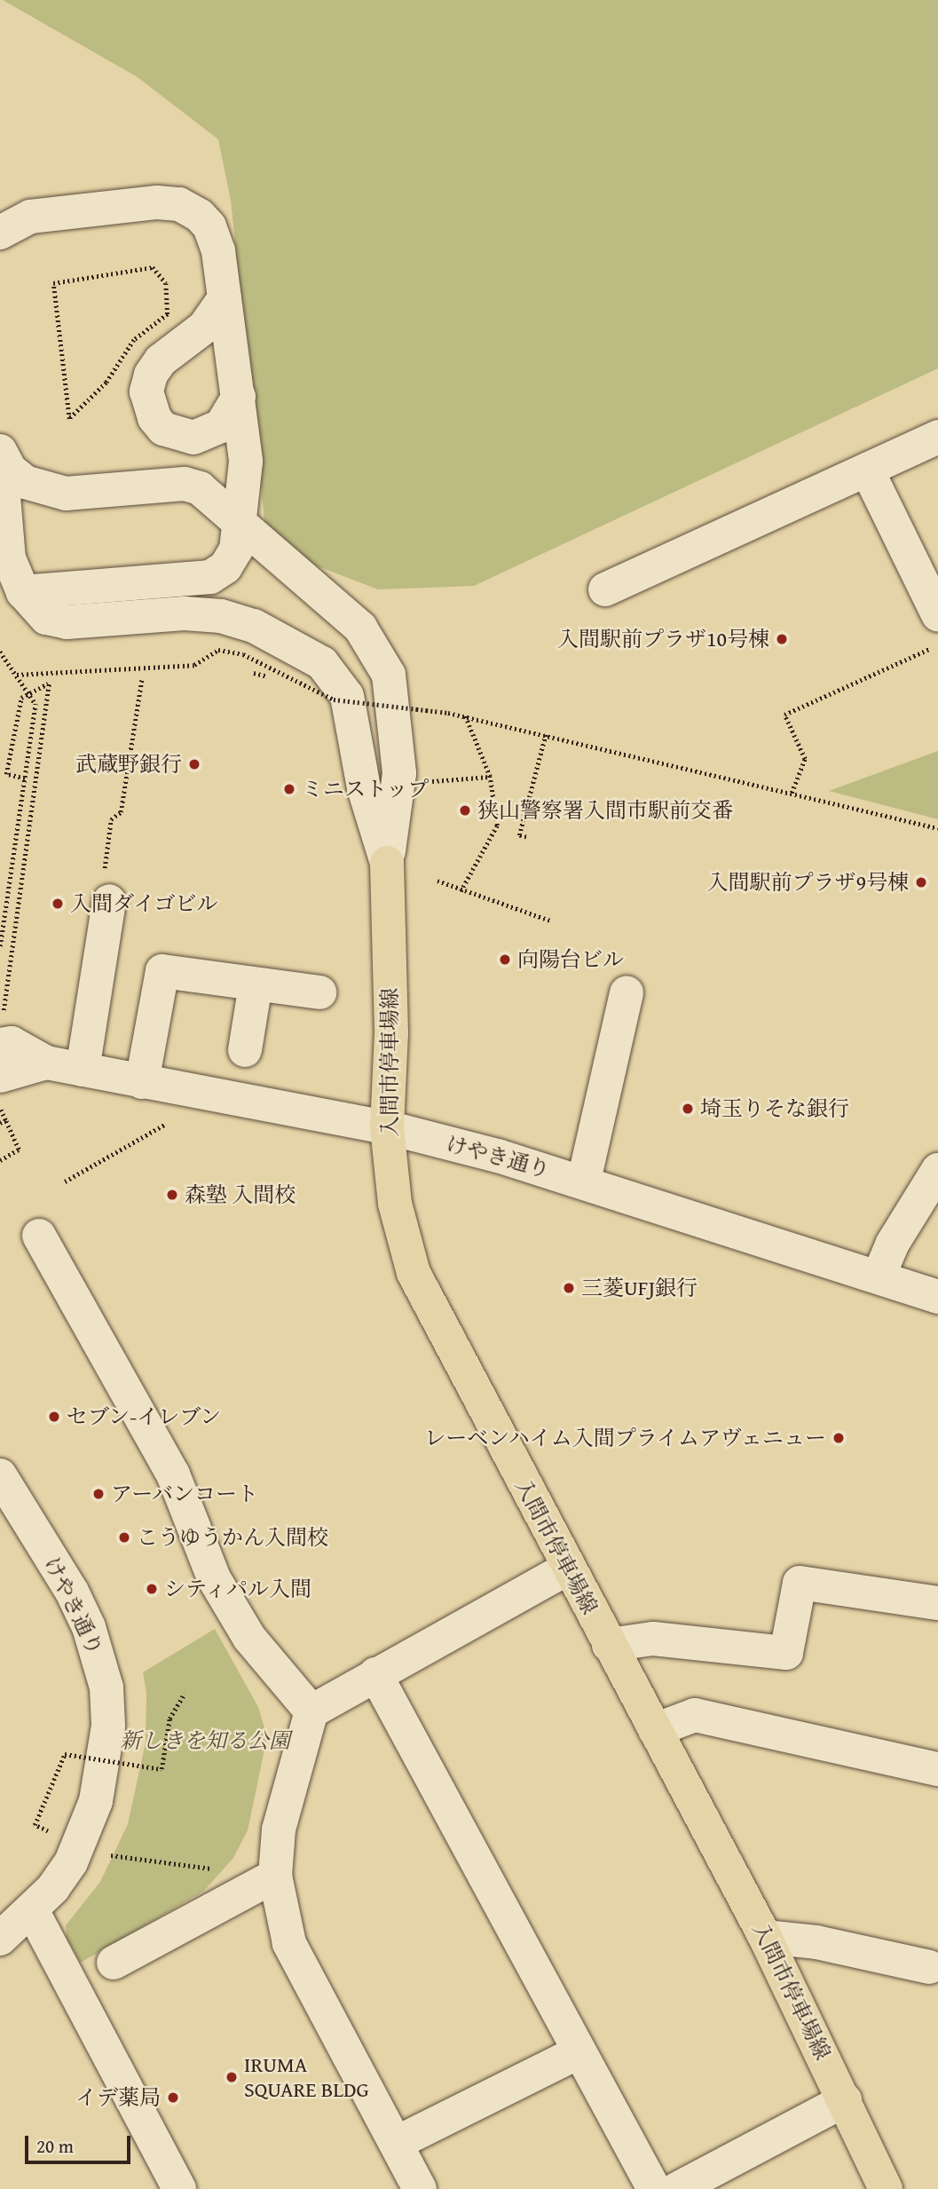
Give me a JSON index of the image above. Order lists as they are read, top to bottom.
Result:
{
  "streets": {
    "main road": ["入間市停車場線"],
    "street": ["けやき通り"]
  },
  "crossings": [
    ["入間市停車場線", "けやき通り"]
  ],
  "parks": ["新しきを知る公園"],
  "places": [
    "入間駅前プラザ10号棟",
    "武蔵野銀行",
    "ミニストップ",
    "狭山警察署入間市駅前交番",
    "入間駅前プラザ9号棟",
    "入間ダイゴビル",
    "向陽台ビル",
    "埼玉りそな銀行",
    "森塾 入間校",
    "三菱UFJ銀行",
    "セブン-イレブン",
    "レーベンハイム入間プライムアヴェニュー",
    "アーバンコート",
    "こうゆうかん入間校",
    "シティパル入間",
    "IRUMA SQUARE BLDG",
    "イデ薬局"
  ],
  "scale_bar": "20 m"
}
